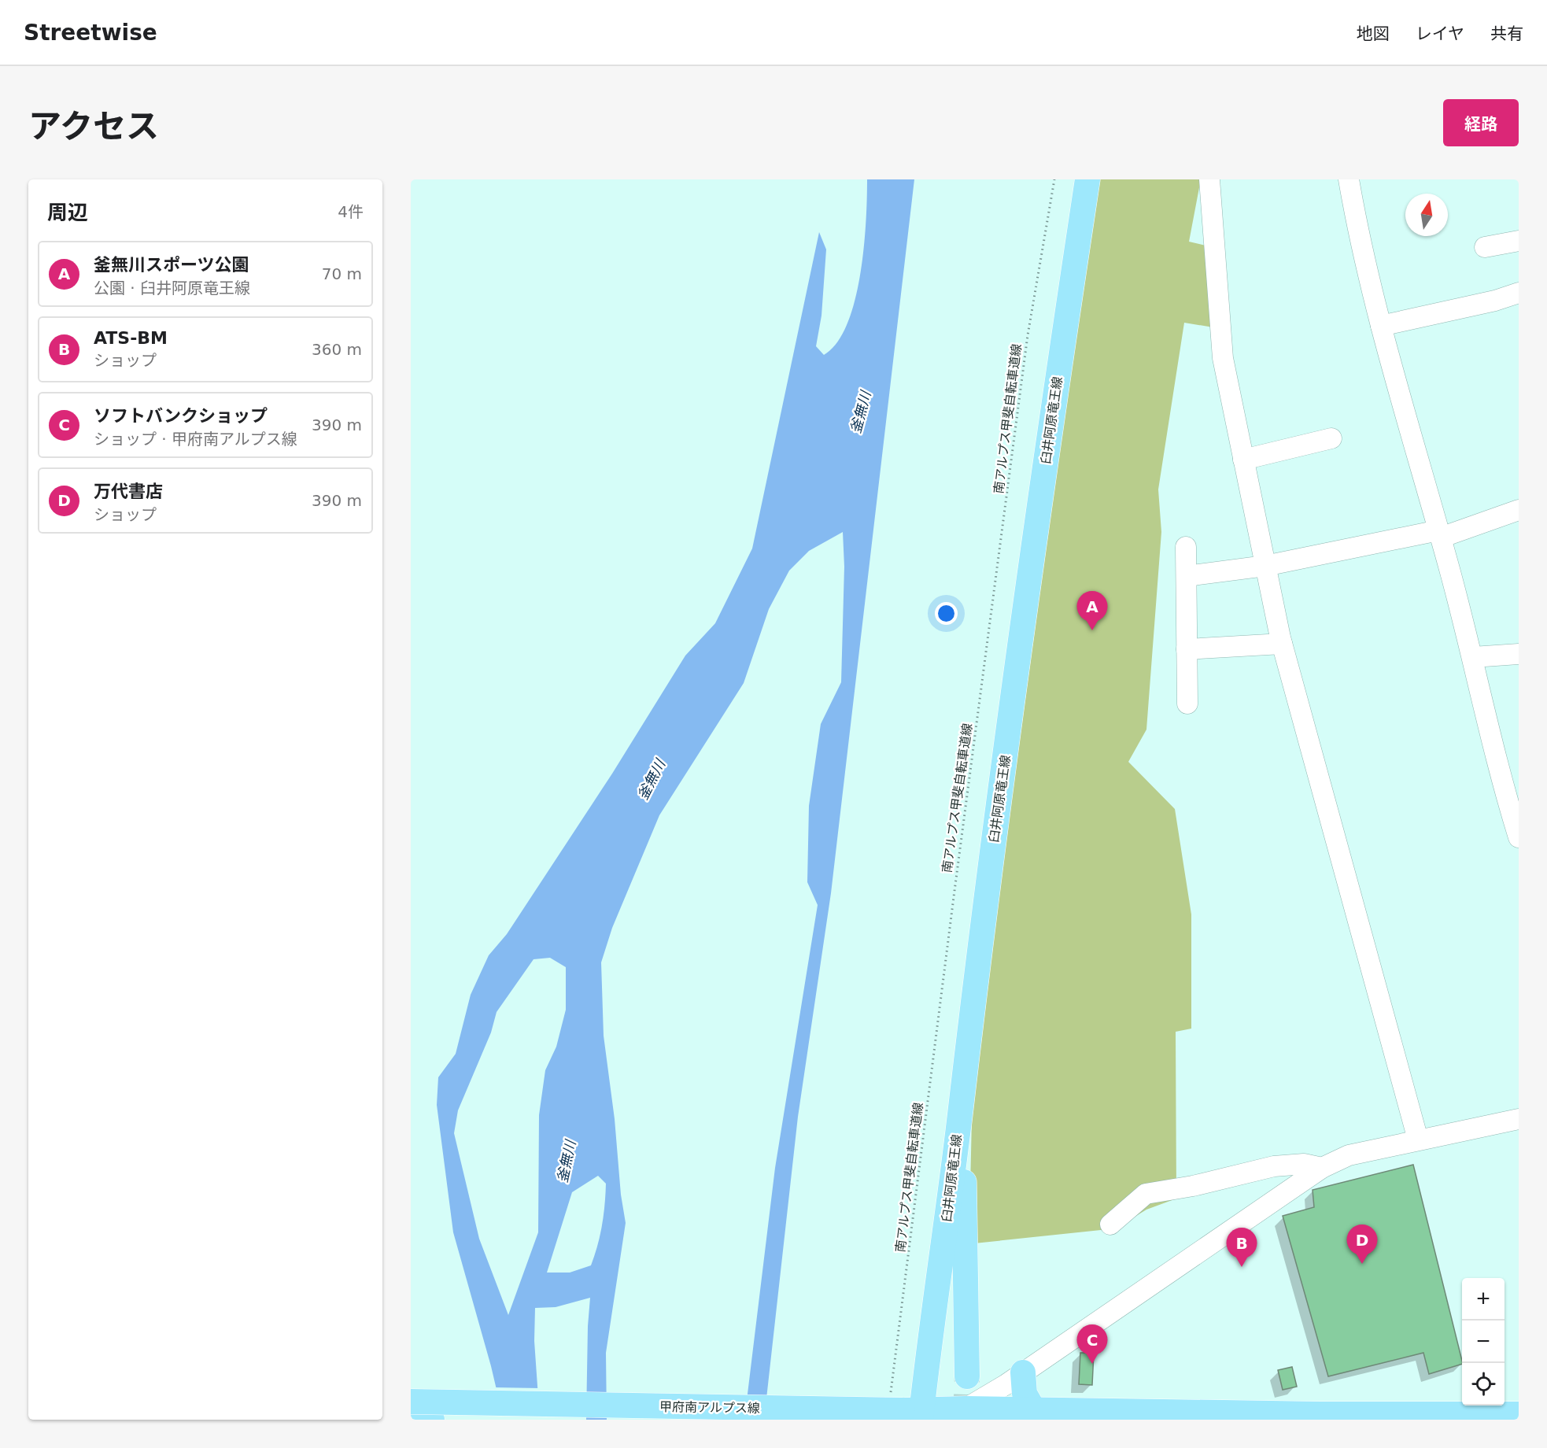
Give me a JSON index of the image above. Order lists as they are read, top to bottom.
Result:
{
  "streets": {
    "main road": ["臼井阿原竜王線", "甲府南アルプス線"],
    "path": ["南アルプス甲斐自転車道線"]
  },
  "crossings": [
    ["南アルプス甲斐自転車道線", "臼井阿原竜王線"],
    ["南アルプス甲斐自転車道線", "甲府南アルプス線"],
    ["臼井阿原竜王線", "甲府南アルプス線"]
  ],
  "water": ["釜無川"],
  "north": "top",
  "page": {
    "header": "Streetwise",
    "nav": ["地図", "レイヤ", "共有"],
    "title": "アクセス",
    "buttons": "経路",
    "heading": ["周辺", "4件"],
    "list": [
      {
        "mark": "A",
        "name": "釜無川スポーツ公園",
        "note": "公園 · 臼井阿原竜王線",
        "value": "70 m"
      },
      {
        "mark": "B",
        "name": "ATS-BM",
        "note": "ショップ",
        "value": "360 m"
      },
      {
        "mark": "C",
        "name": "ソフトバンクショップ",
        "note": "ショップ · 甲府南アルプス線",
        "value": "390 m"
      },
      {
        "mark": "D",
        "name": "万代書店",
        "note": "ショップ",
        "value": "390 m"
      }
    ],
    "pins": [
      "A",
      "D",
      "B",
      "C"
    ],
    "map_buttons": ["+", "−"]
  }
}
